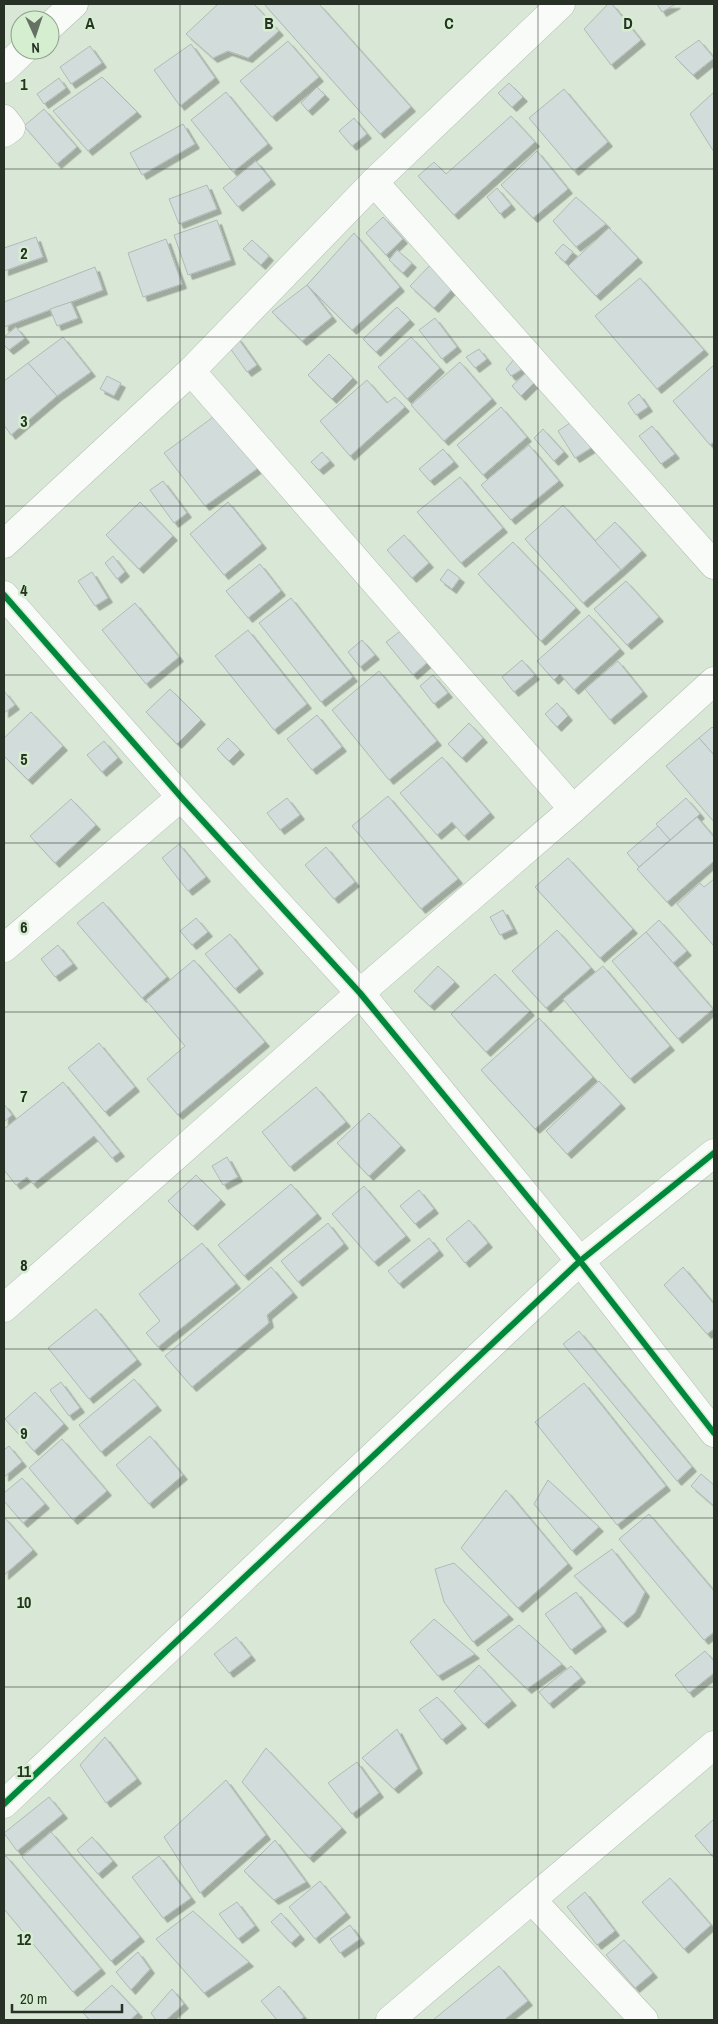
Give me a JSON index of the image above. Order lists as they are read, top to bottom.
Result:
{
  "scale_bar": "20 m",
  "north": "bottom",
  "grid": {
    "columns": [
      "A",
      "B",
      "C",
      "D"
    ],
    "rows": [
      "1",
      "2",
      "3",
      "4",
      "5",
      "6",
      "7",
      "8",
      "9",
      "10",
      "11",
      "12"
    ]
  }
}
